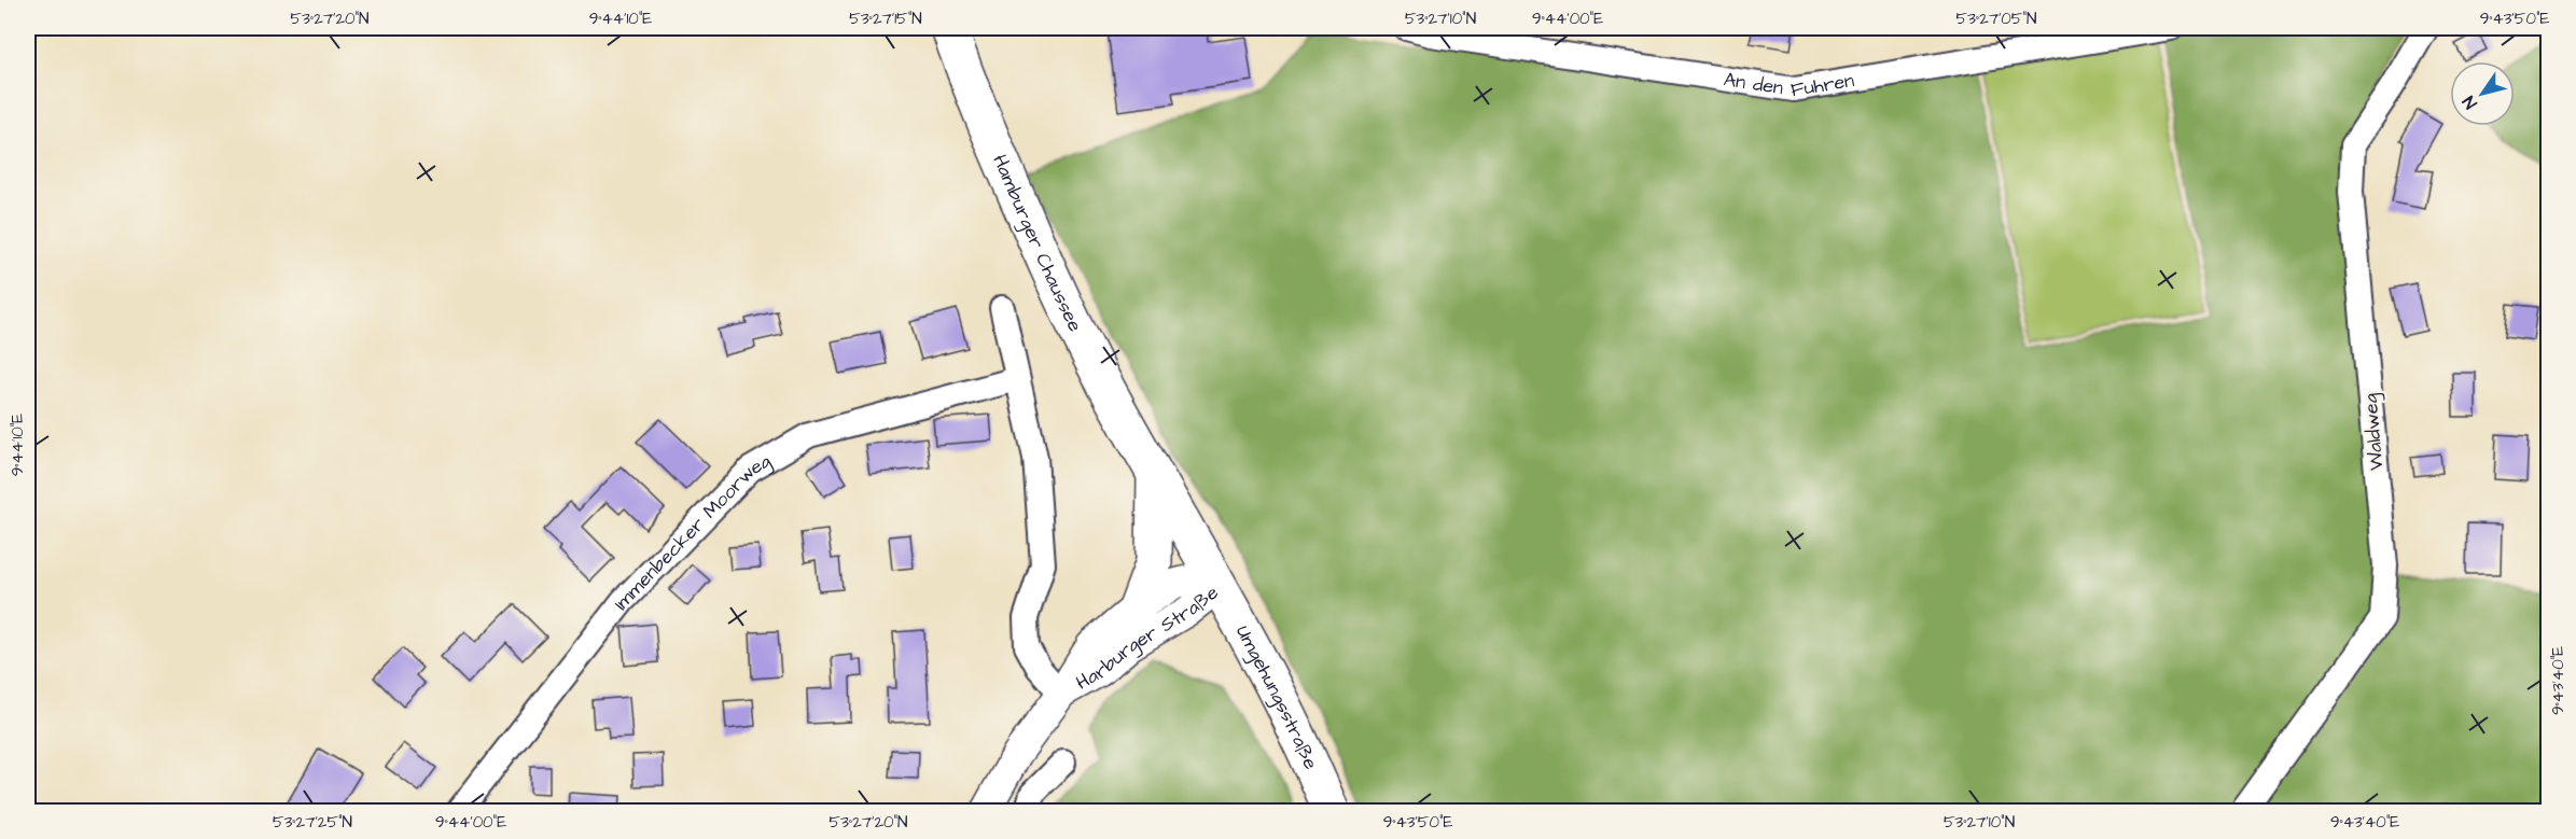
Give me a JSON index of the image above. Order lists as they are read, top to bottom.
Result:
{
  "streets": {
    "main road": ["Hamburger Chaussee", "Umgehungsstraße"],
    "street": [
      "An den Fuhren",
      "Waldweg",
      "Immenbecker Moorweg",
      "Harburger Straße"
    ]
  },
  "crossings": [
    ["Hamburger Chaussee", "Harburger Straße"],
    ["Hamburger Chaussee", "Umgehungsstraße"],
    ["Harburger Straße", "Umgehungsstraße"]
  ],
  "north": "bottom left",
  "coordinates": [
    "53°27'20\"N",
    "9°44'10\"E",
    "53°27'15\"N",
    "53°27'10\"N",
    "9°44'00\"E",
    "53°27'05\"N",
    "9°43'50\"E",
    "9°43'40\"E",
    "53°27'25\"N"
  ]
}
